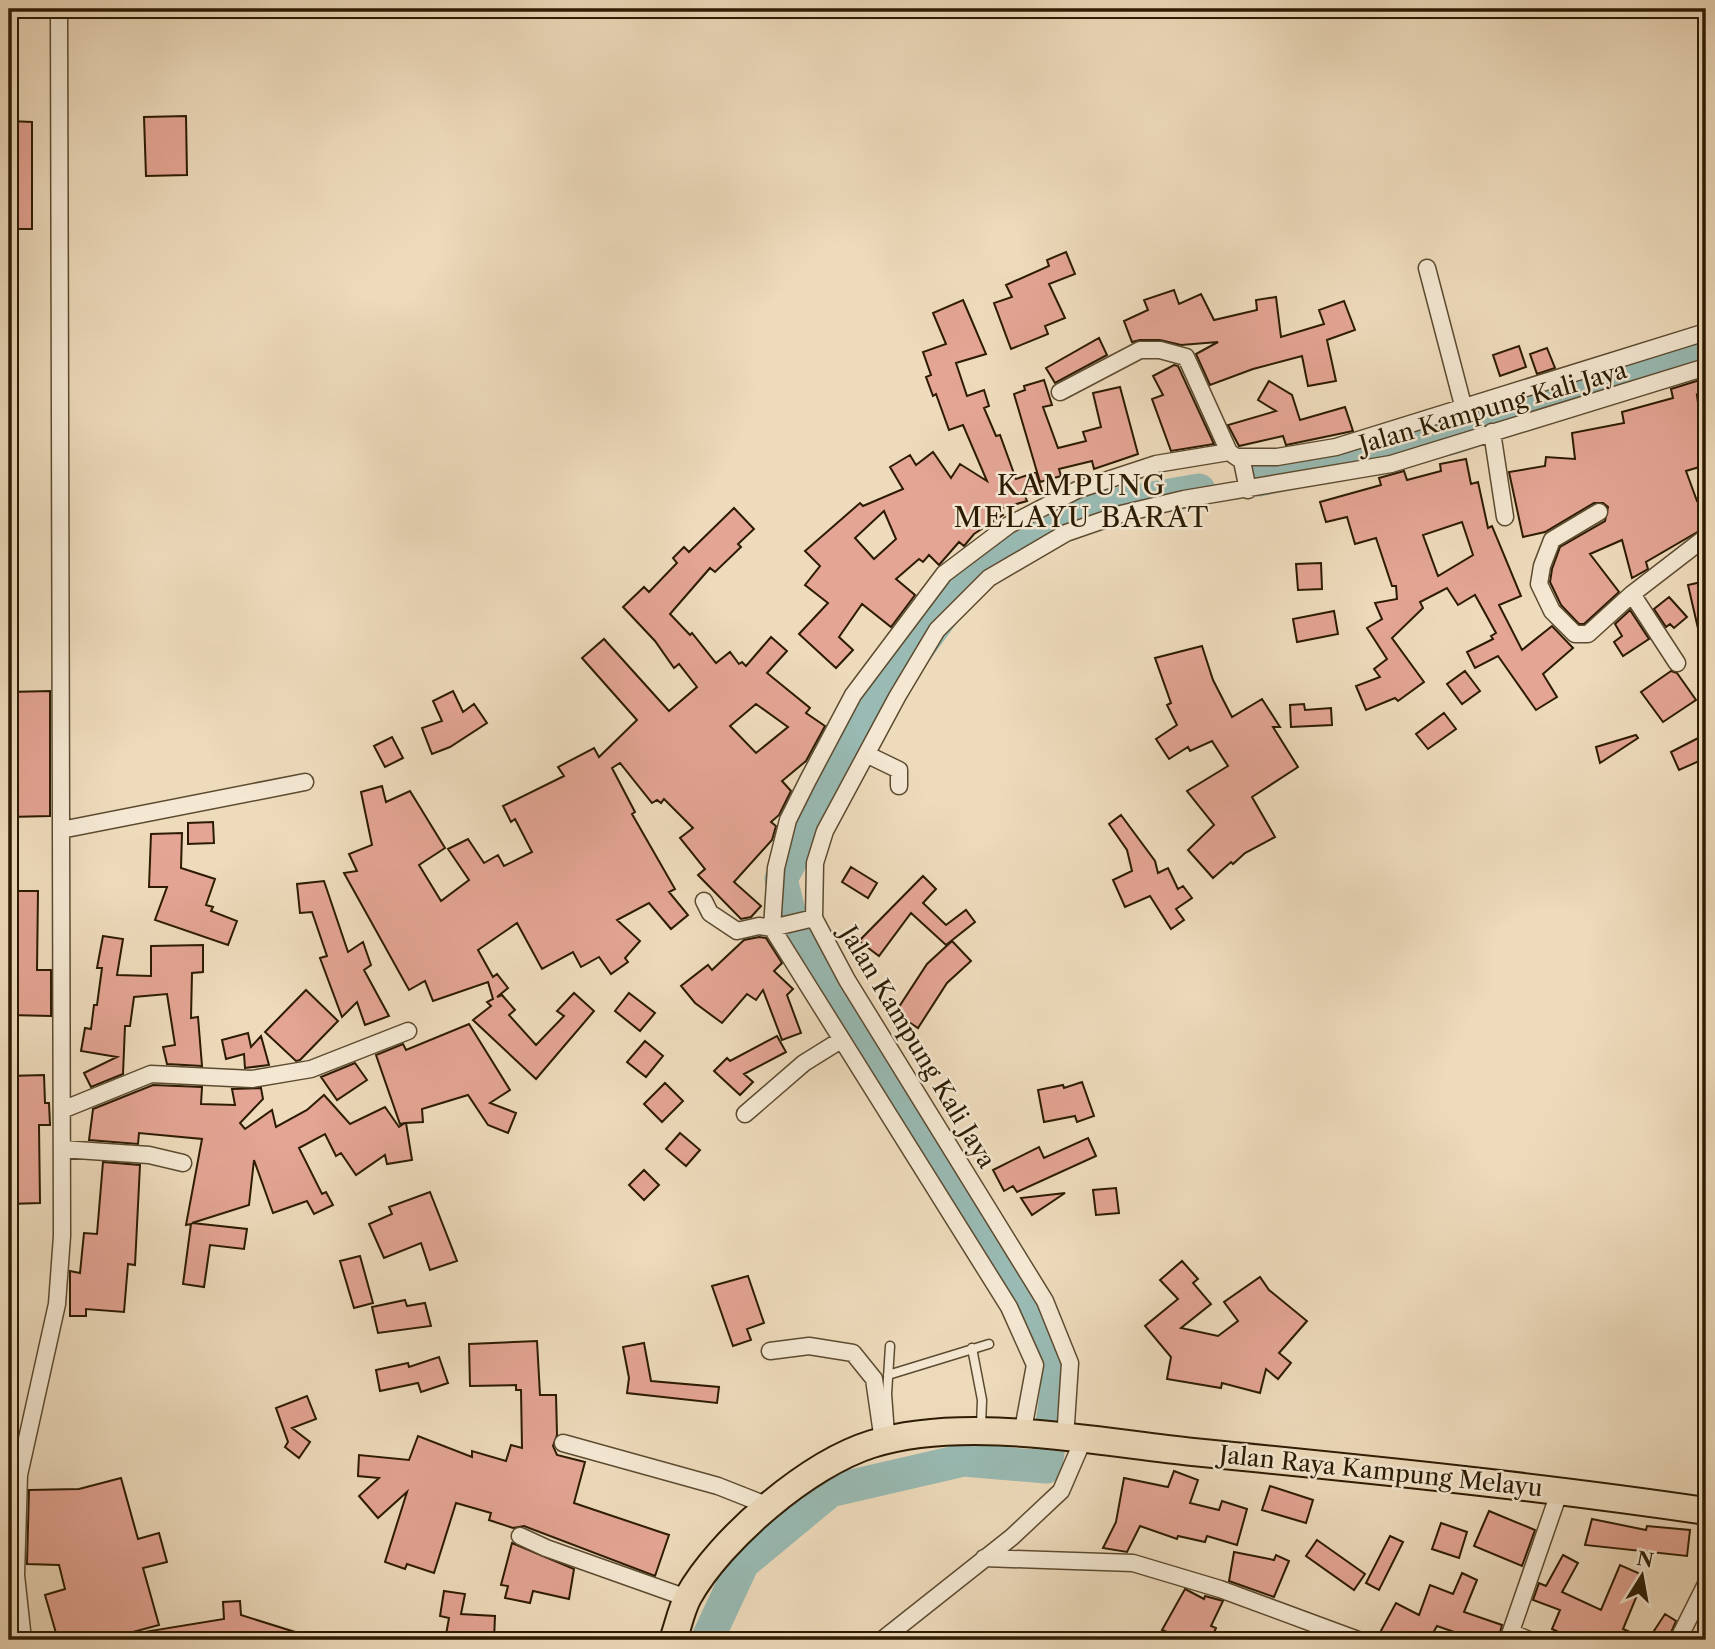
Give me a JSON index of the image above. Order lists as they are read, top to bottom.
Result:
{
  "streets": {
    "main road": ["Jalan Raya Kampung Melayu"],
    "street": ["Jalan Kampung Kali Jaya"]
  },
  "crossings": [
    ["Jalan Kampung Kali Jaya", "Jalan Raya Kampung Melayu"]
  ],
  "districts": ["KAMPUNG MELAYU BARAT"],
  "north": "top"
}
